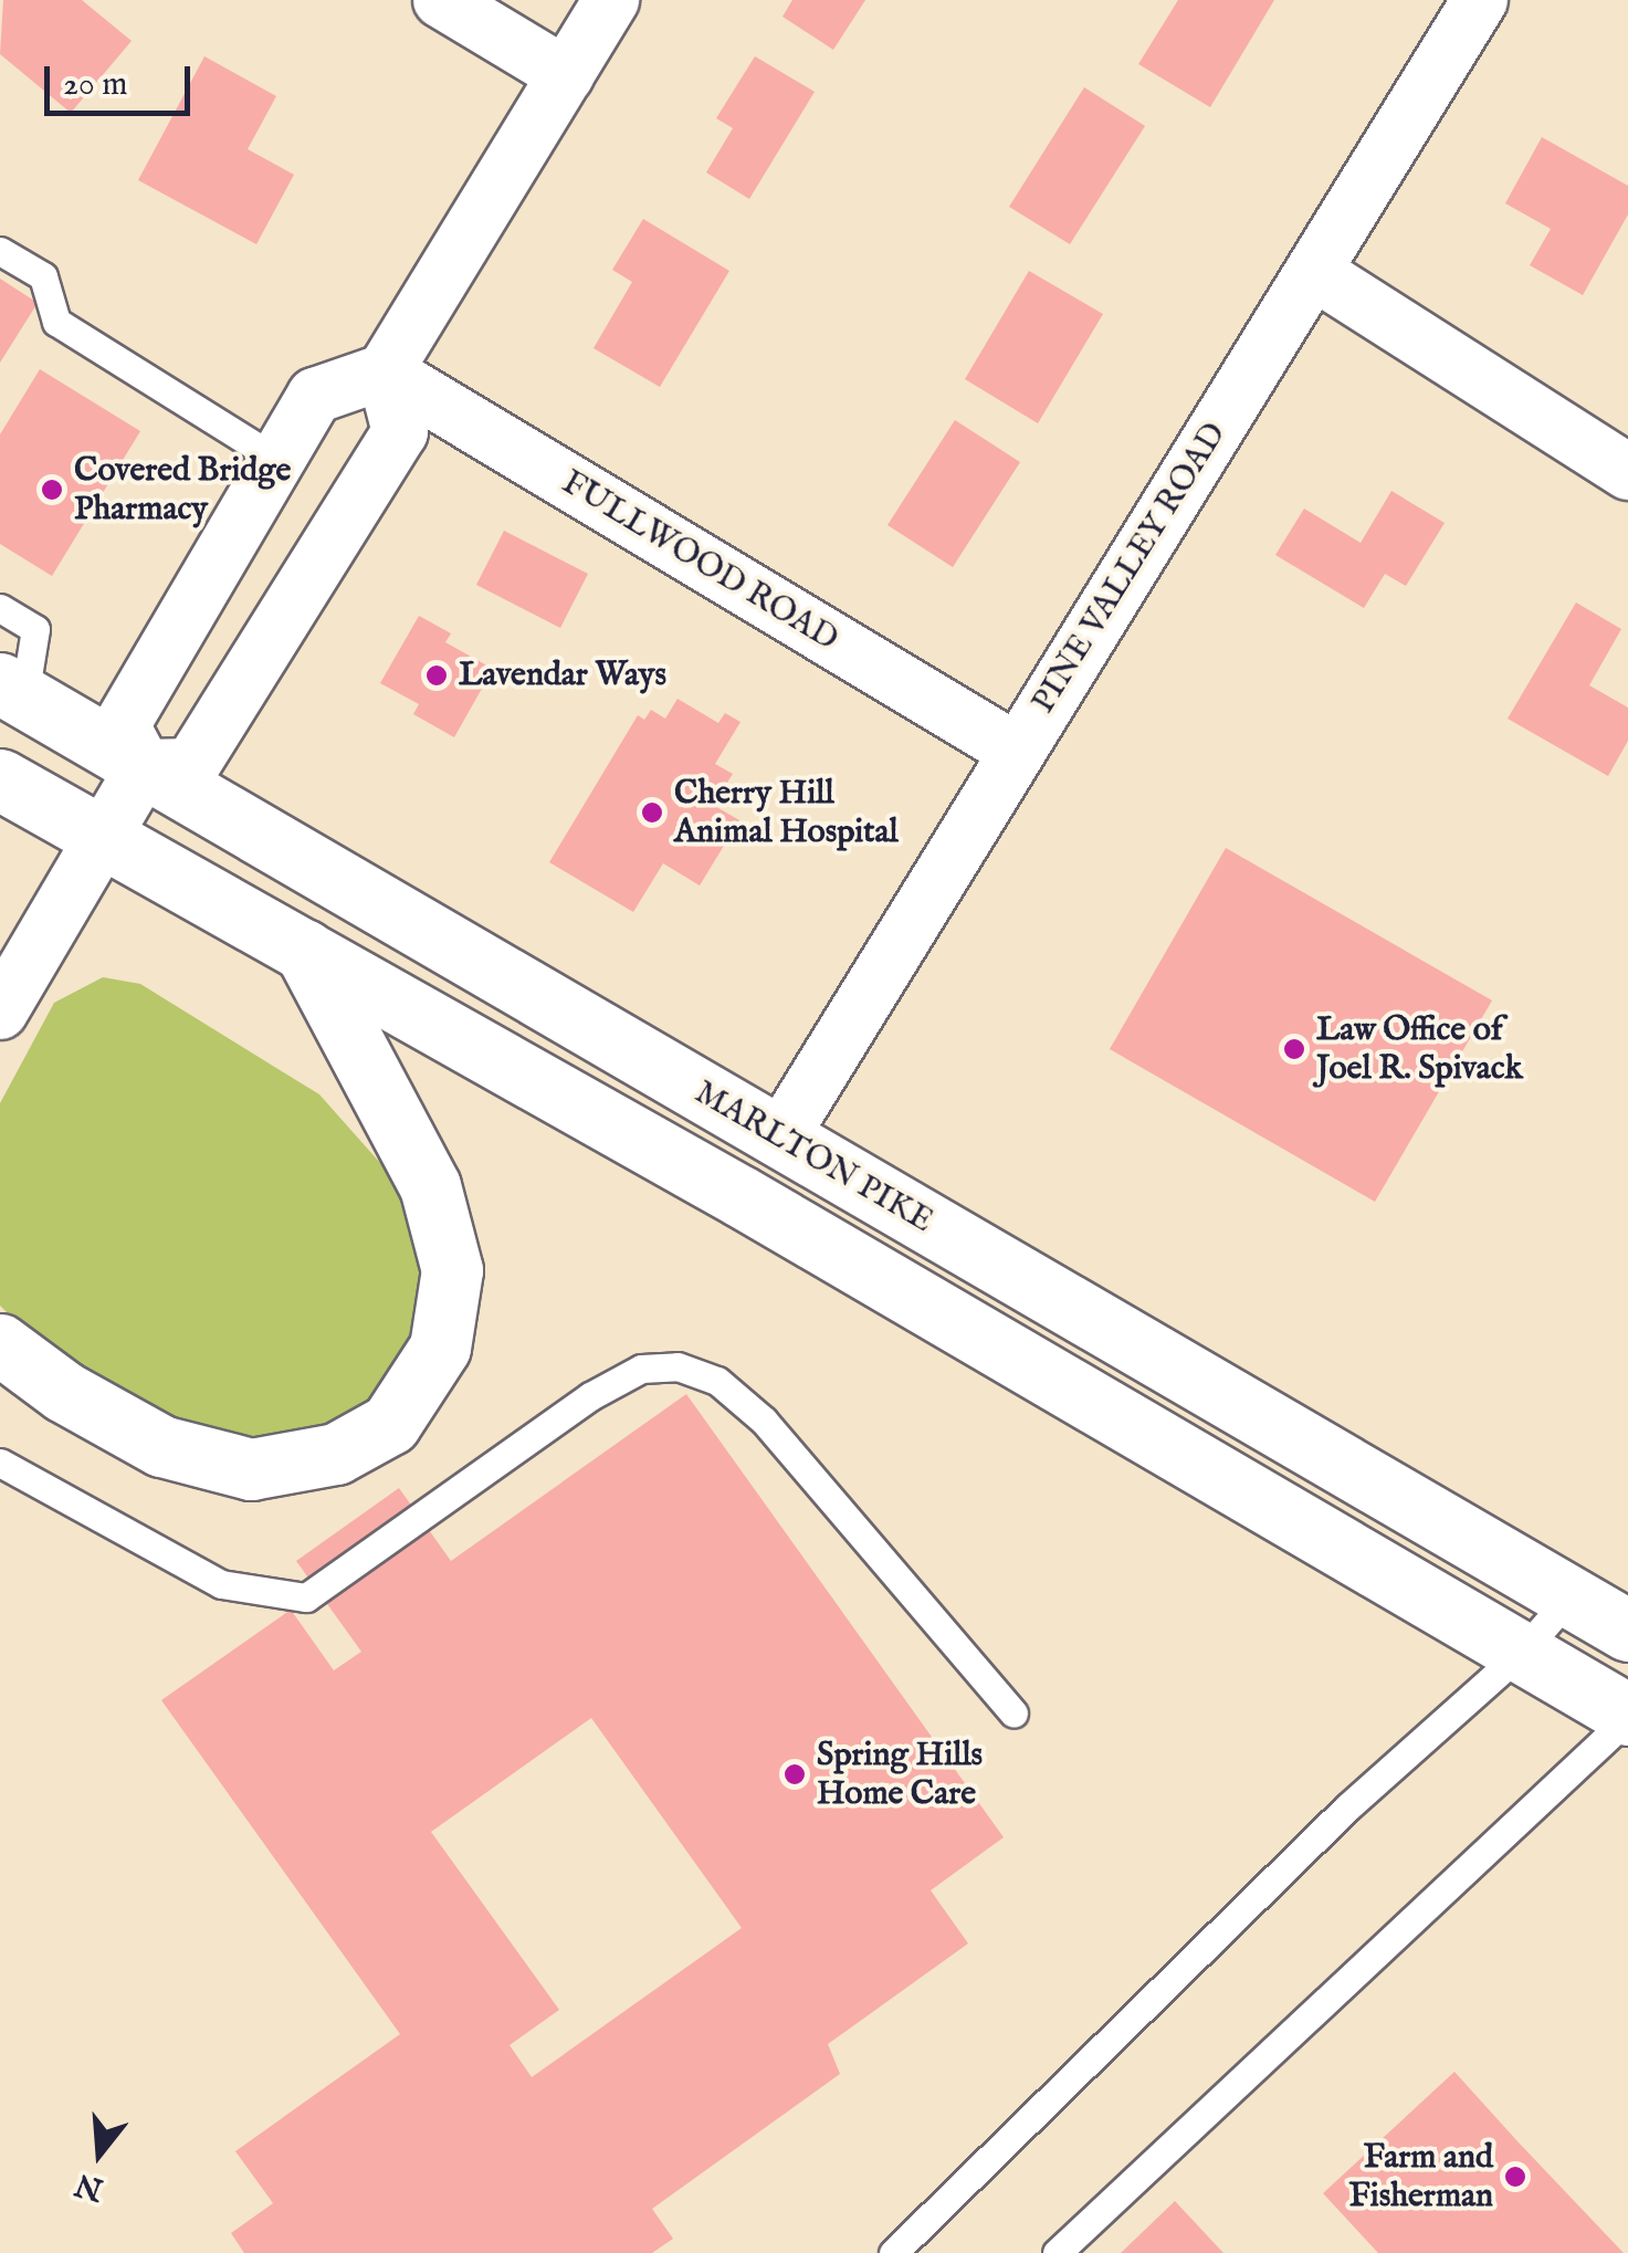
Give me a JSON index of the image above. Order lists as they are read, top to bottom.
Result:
{
  "streets": {
    "highway": ["MARLTON PIKE"],
    "street": ["FULLWOOD ROAD", "PINE VALLEY ROAD"]
  },
  "crossings": [
    ["FULLWOOD ROAD", "PINE VALLEY ROAD"],
    ["PINE VALLEY ROAD", "MARLTON PIKE"]
  ],
  "places": [
    "Covered Bridge Pharmacy",
    "Lavendar Ways",
    "Cherry Hill Animal Hospital",
    "Law Office of Joel R. Spivack",
    "Spring Hills Home Care",
    "Farm and Fisherman"
  ],
  "scale_bar": "20 m",
  "north": "bottom"
}
